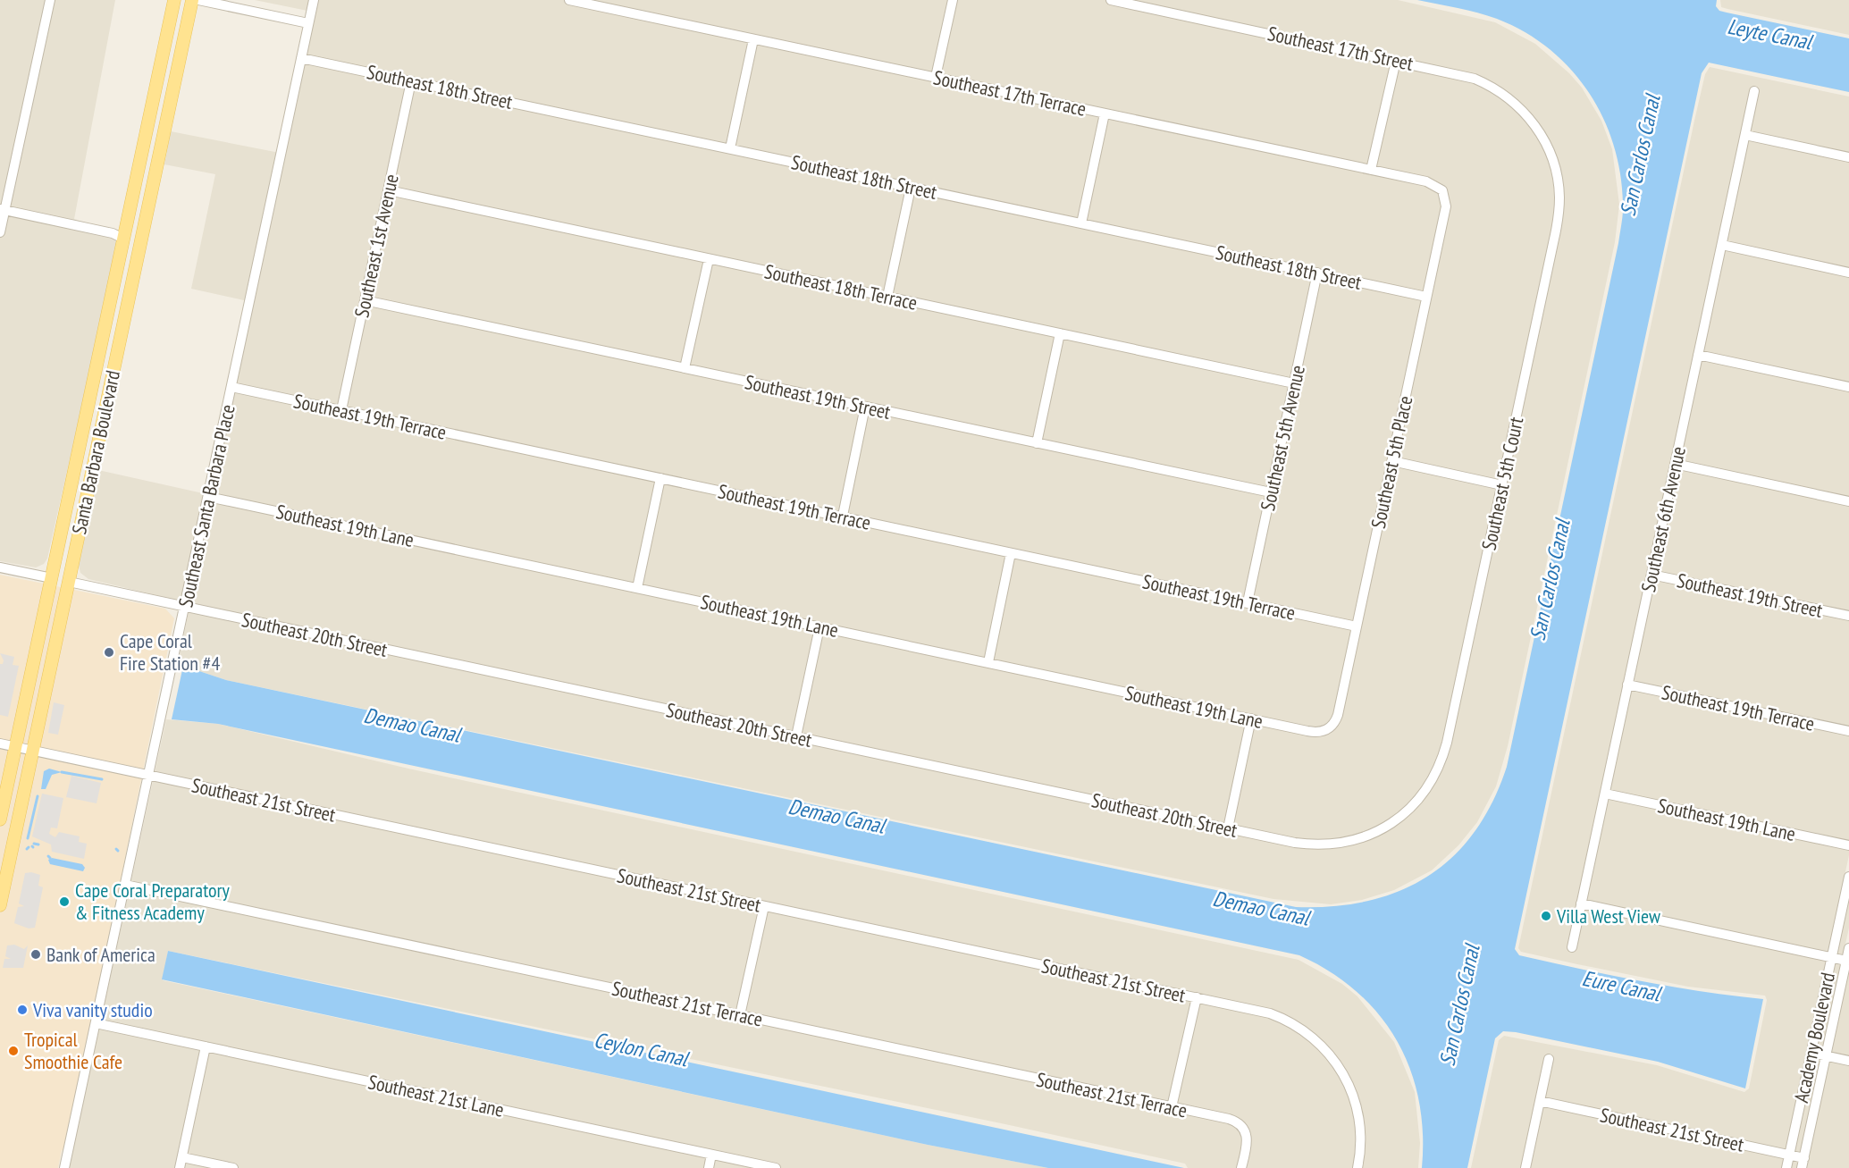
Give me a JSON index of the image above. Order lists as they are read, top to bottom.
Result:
{
  "streets": {
    "main road": ["Santa Barbara Boulevard"],
    "street": [
      "Southeast 17th Street",
      "Southeast 18th Street",
      "Southeast 17th Terrace",
      "Southeast 1st Avenue",
      "Southeast 18th Terrace",
      "Southeast 19th Street",
      "Southeast 19th Terrace",
      "Southeast 5th Avenue",
      "Southeast 5th Place",
      "Southeast 5th Court",
      "Southeast Santa Barbara Place",
      "Southeast 6th Avenue",
      "Southeast 19th Lane",
      "Southeast 20th Street",
      "Southeast 21st Street",
      "Southeast 21st Terrace",
      "Academy Boulevard",
      "Southeast 21st Lane"
    ]
  },
  "crossings": [
    ["Southeast 17th Street", "Southeast 5th Court"],
    ["Southeast 18th Street", "Southeast 1st Avenue"],
    ["Southeast 18th Street", "Southeast 5th Avenue"],
    ["Southeast 18th Street", "Southeast 5th Place"],
    ["Southeast 18th Street", "Southeast Santa Barbara Place"],
    ["Southeast 17th Terrace", "Southeast 5th Place"],
    ["Southeast 1st Avenue", "Southeast 18th Terrace"],
    ["Southeast 1st Avenue", "Southeast 19th Street"],
    ["Southeast 1st Avenue", "Southeast 19th Terrace"],
    ["Southeast 18th Terrace", "Southeast 5th Avenue"],
    ["Southeast 19th Street", "Southeast 5th Avenue"],
    ["Southeast 19th Street", "Southeast 6th Avenue"],
    ["Southeast 19th Terrace", "Southeast 5th Avenue"],
    ["Southeast 19th Terrace", "Southeast 5th Place"],
    ["Southeast 19th Terrace", "Southeast Santa Barbara Place"],
    ["Southeast 19th Terrace", "Southeast 6th Avenue"],
    ["Santa Barbara Boulevard", "Southeast 20th Street"],
    ["Santa Barbara Boulevard", "Southeast 21st Street"],
    ["Southeast 5th Place", "Southeast 19th Lane"],
    ["Southeast 5th Court", "Southeast 20th Street"],
    ["Southeast Santa Barbara Place", "Southeast 19th Lane"],
    ["Southeast Santa Barbara Place", "Southeast 20th Street"],
    ["Southeast Santa Barbara Place", "Southeast 21st Street"],
    ["Southeast Santa Barbara Place", "Southeast 21st Terrace"],
    ["Southeast Santa Barbara Place", "Southeast 21st Lane"],
    ["Southeast 6th Avenue", "Southeast 19th Lane"],
    ["Southeast 21st Street", "Academy Boulevard"]
  ],
  "water": [
    "Leyte Canal",
    "San Carlos Canal",
    "Demao Canal",
    "Eure Canal",
    "Ceylon Canal"
  ],
  "places": [
    "Cape Coral Fire Station #4",
    "Cape Coral Preparatory & Fitness Academy",
    "Villa West View",
    "Bank of America",
    "Viva vanity studio",
    "Tropical Smoothie Cafe"
  ]
}
